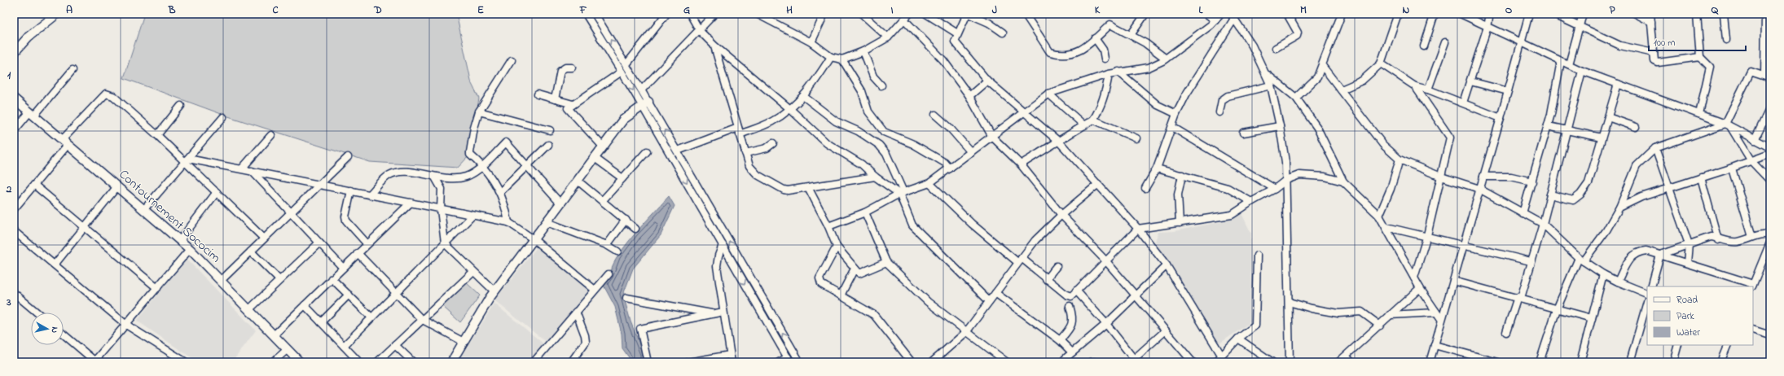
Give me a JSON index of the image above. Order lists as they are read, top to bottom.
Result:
{
  "streets": {
    "street": ["Contournement Sococim"]
  },
  "legend": ["Road", "Park", "Water"],
  "scale_bar": "100 m",
  "north": "right",
  "grid": {
    "columns": [
      "A",
      "B",
      "C",
      "D",
      "E",
      "F",
      "G",
      "H",
      "I",
      "J",
      "K",
      "L",
      "M",
      "N",
      "O",
      "P",
      "Q"
    ],
    "rows": ["1", "2", "3"]
  }
}
